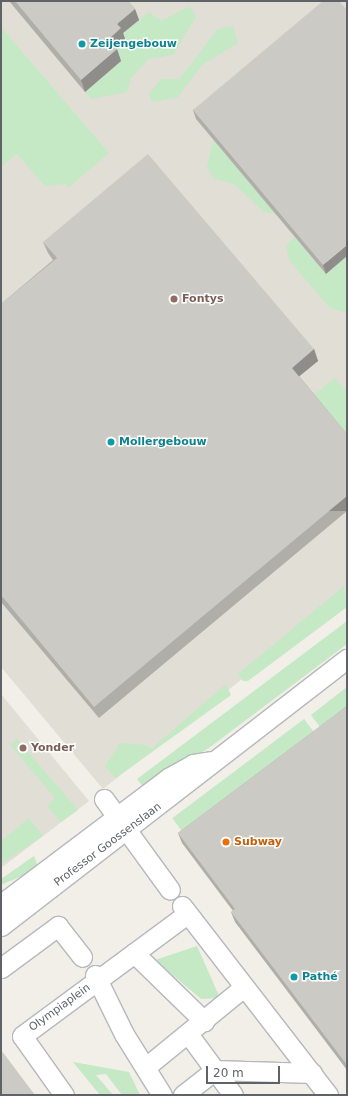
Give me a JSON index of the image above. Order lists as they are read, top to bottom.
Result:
{
  "streets": {
    "street": ["Professor Goossenslaan", "Olympiaplein"]
  },
  "places": [
    "Zeijengebouw",
    "Fontys",
    "Mollergebouw",
    "Yonder",
    "Subway",
    "Pathé"
  ],
  "scale_bar": "20 m"
}
